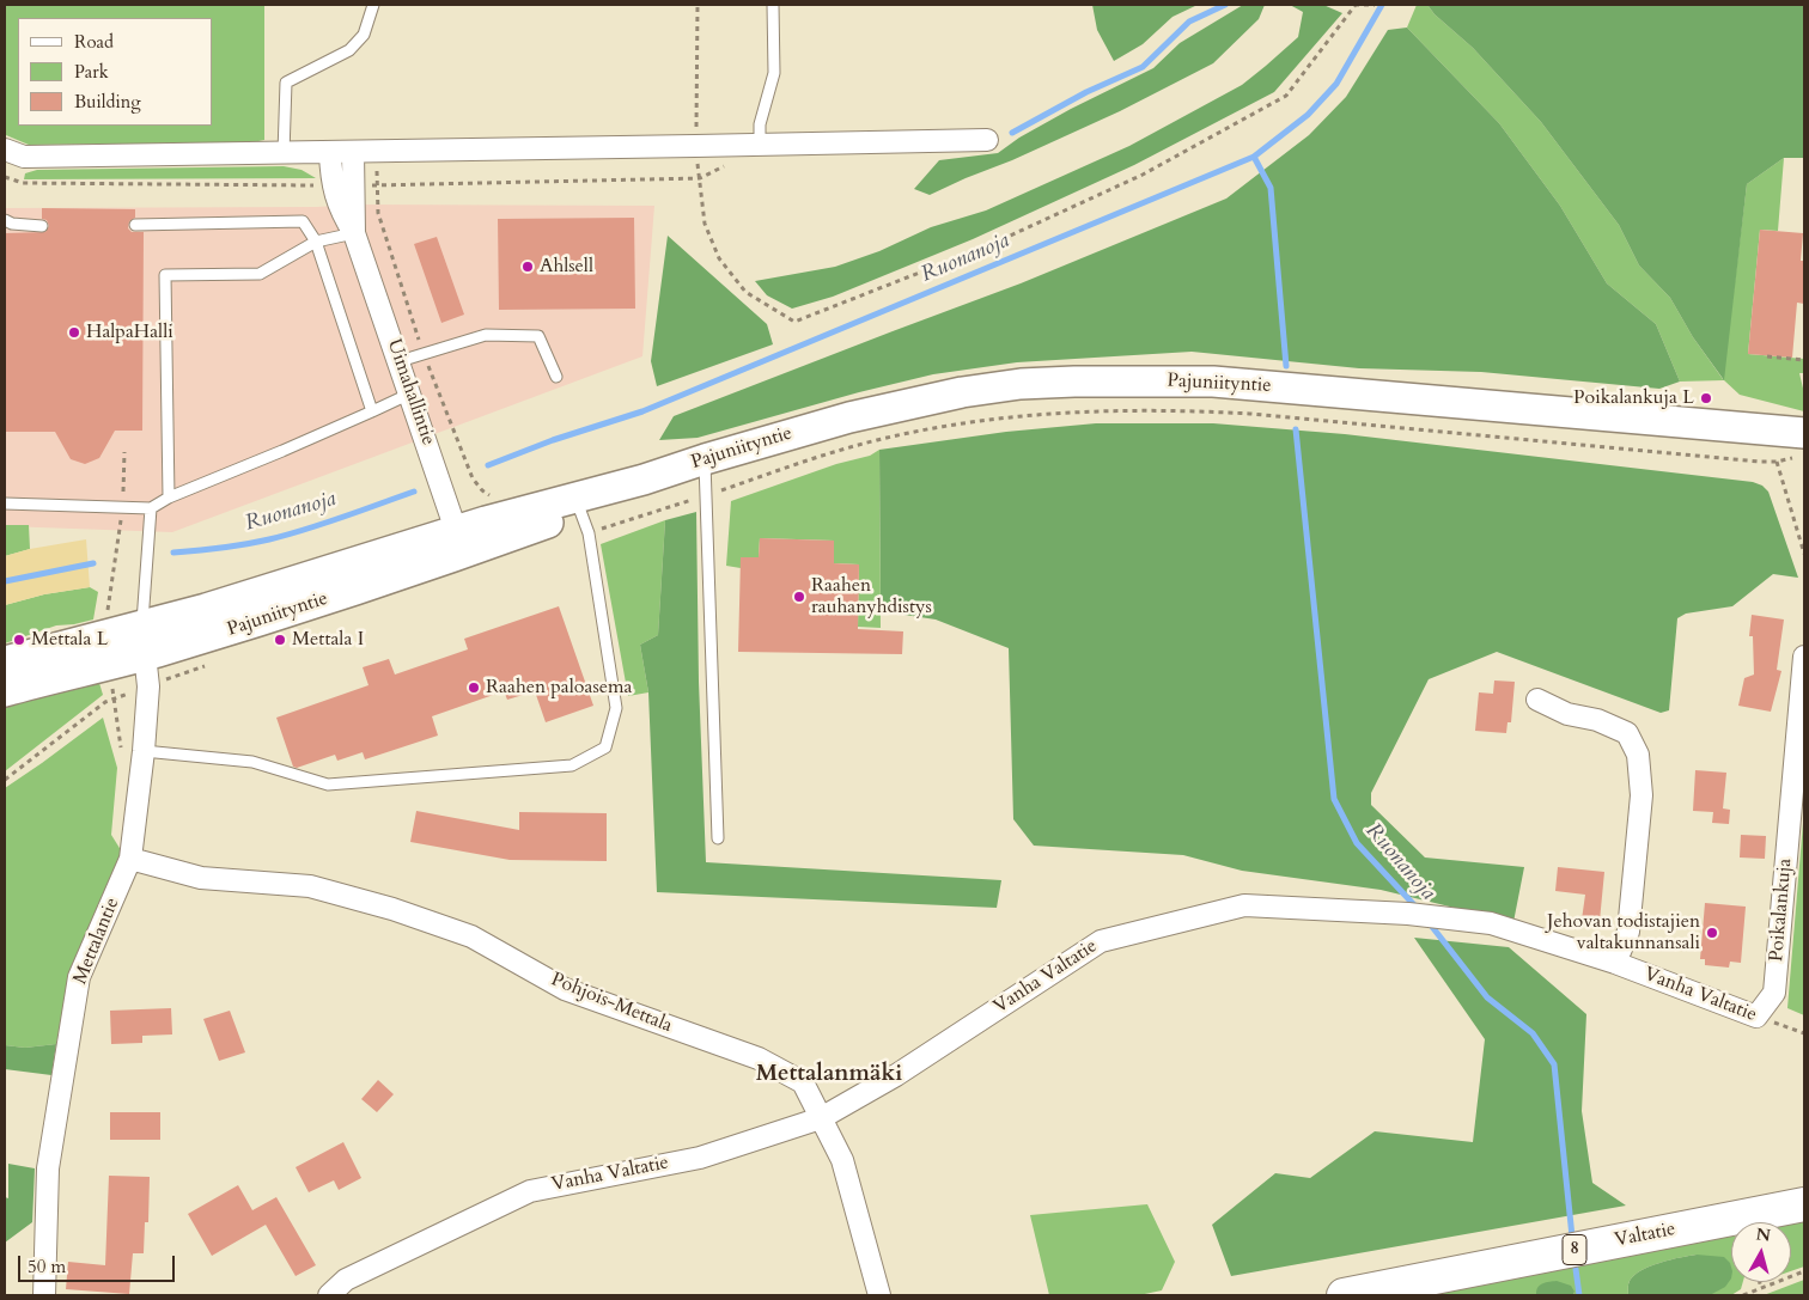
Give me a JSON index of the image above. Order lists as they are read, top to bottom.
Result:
{
  "streets": {
    "highway": ["Valtatie", "8"],
    "street": [
      "Pajuniityntie",
      "Uimahallintie",
      "Poikalankuja",
      "Mettalantie",
      "Vanha Valtatie",
      "Pohjois-Mettala"
    ]
  },
  "crossings": [
    ["Pajuniityntie", "Uimahallintie"],
    ["Pajuniityntie", "Mettalantie"],
    ["Poikalankuja", "Vanha Valtatie"],
    ["Mettalantie", "Pohjois-Mettala"],
    ["Vanha Valtatie", "Pohjois-Mettala"]
  ],
  "districts": ["Mettalanmäki"],
  "water": ["Ruonanoja"],
  "places": [
    "Ahlsell",
    "HalpaHalli",
    "Poikalankuja L",
    "Raahen rauhanyhdistys",
    "Mettala L",
    "Mettala I",
    "Raahen paloasema",
    "Jehovan todistajien valtakunnansali"
  ],
  "legend": ["Road", "Park", "Building"],
  "scale_bar": "50 m",
  "north": "top"
}
